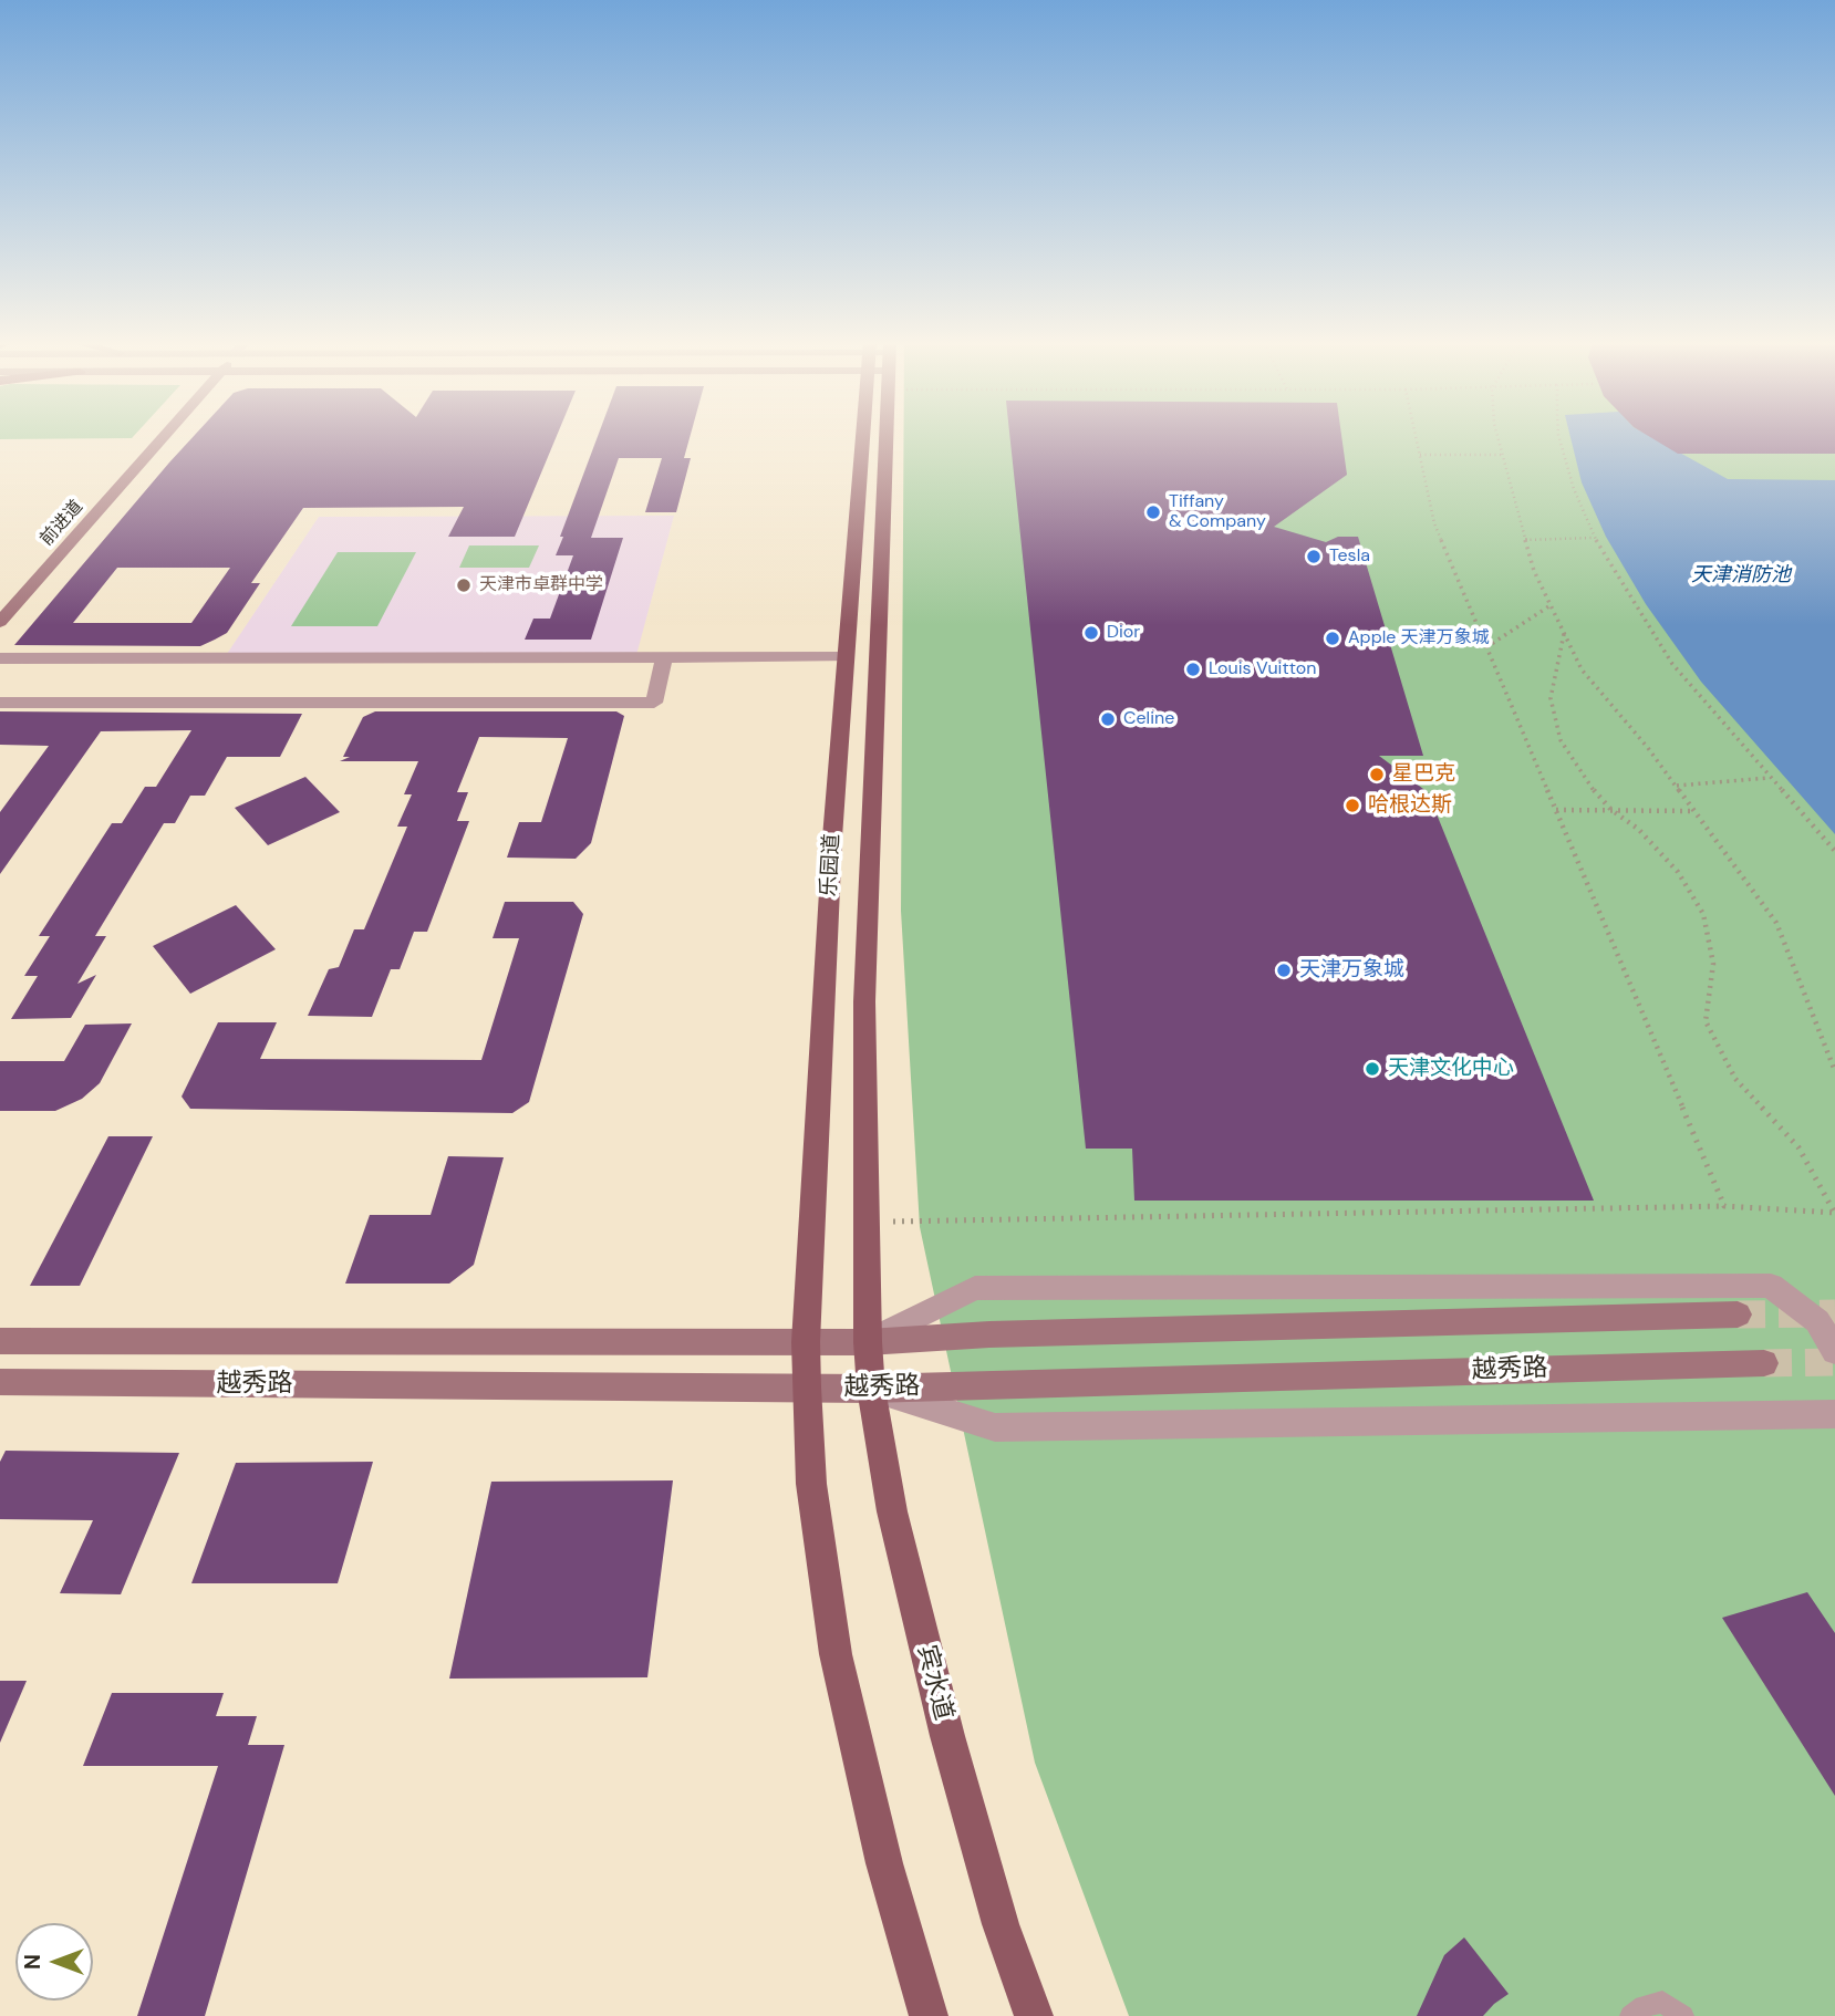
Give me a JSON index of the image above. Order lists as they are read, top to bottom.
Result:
{
  "streets": {
    "main road": ["乐园道", "宾水道"],
    "street": ["前进道", "越秀路"]
  },
  "crossings": [
    ["乐园道", "越秀路"],
    ["乐园道", "宾水道"],
    ["越秀路", "宾水道"]
  ],
  "water": ["天津消防池"],
  "places": [
    "Tiffany & Company",
    "Tesla",
    "天津市卓群中学",
    "Dior",
    "Apple 天津万象城",
    "Louis Vuitton",
    "Celine",
    "星巴克",
    "哈根达斯",
    "天津万象城",
    "天津文化中心"
  ],
  "north": "left"
}
